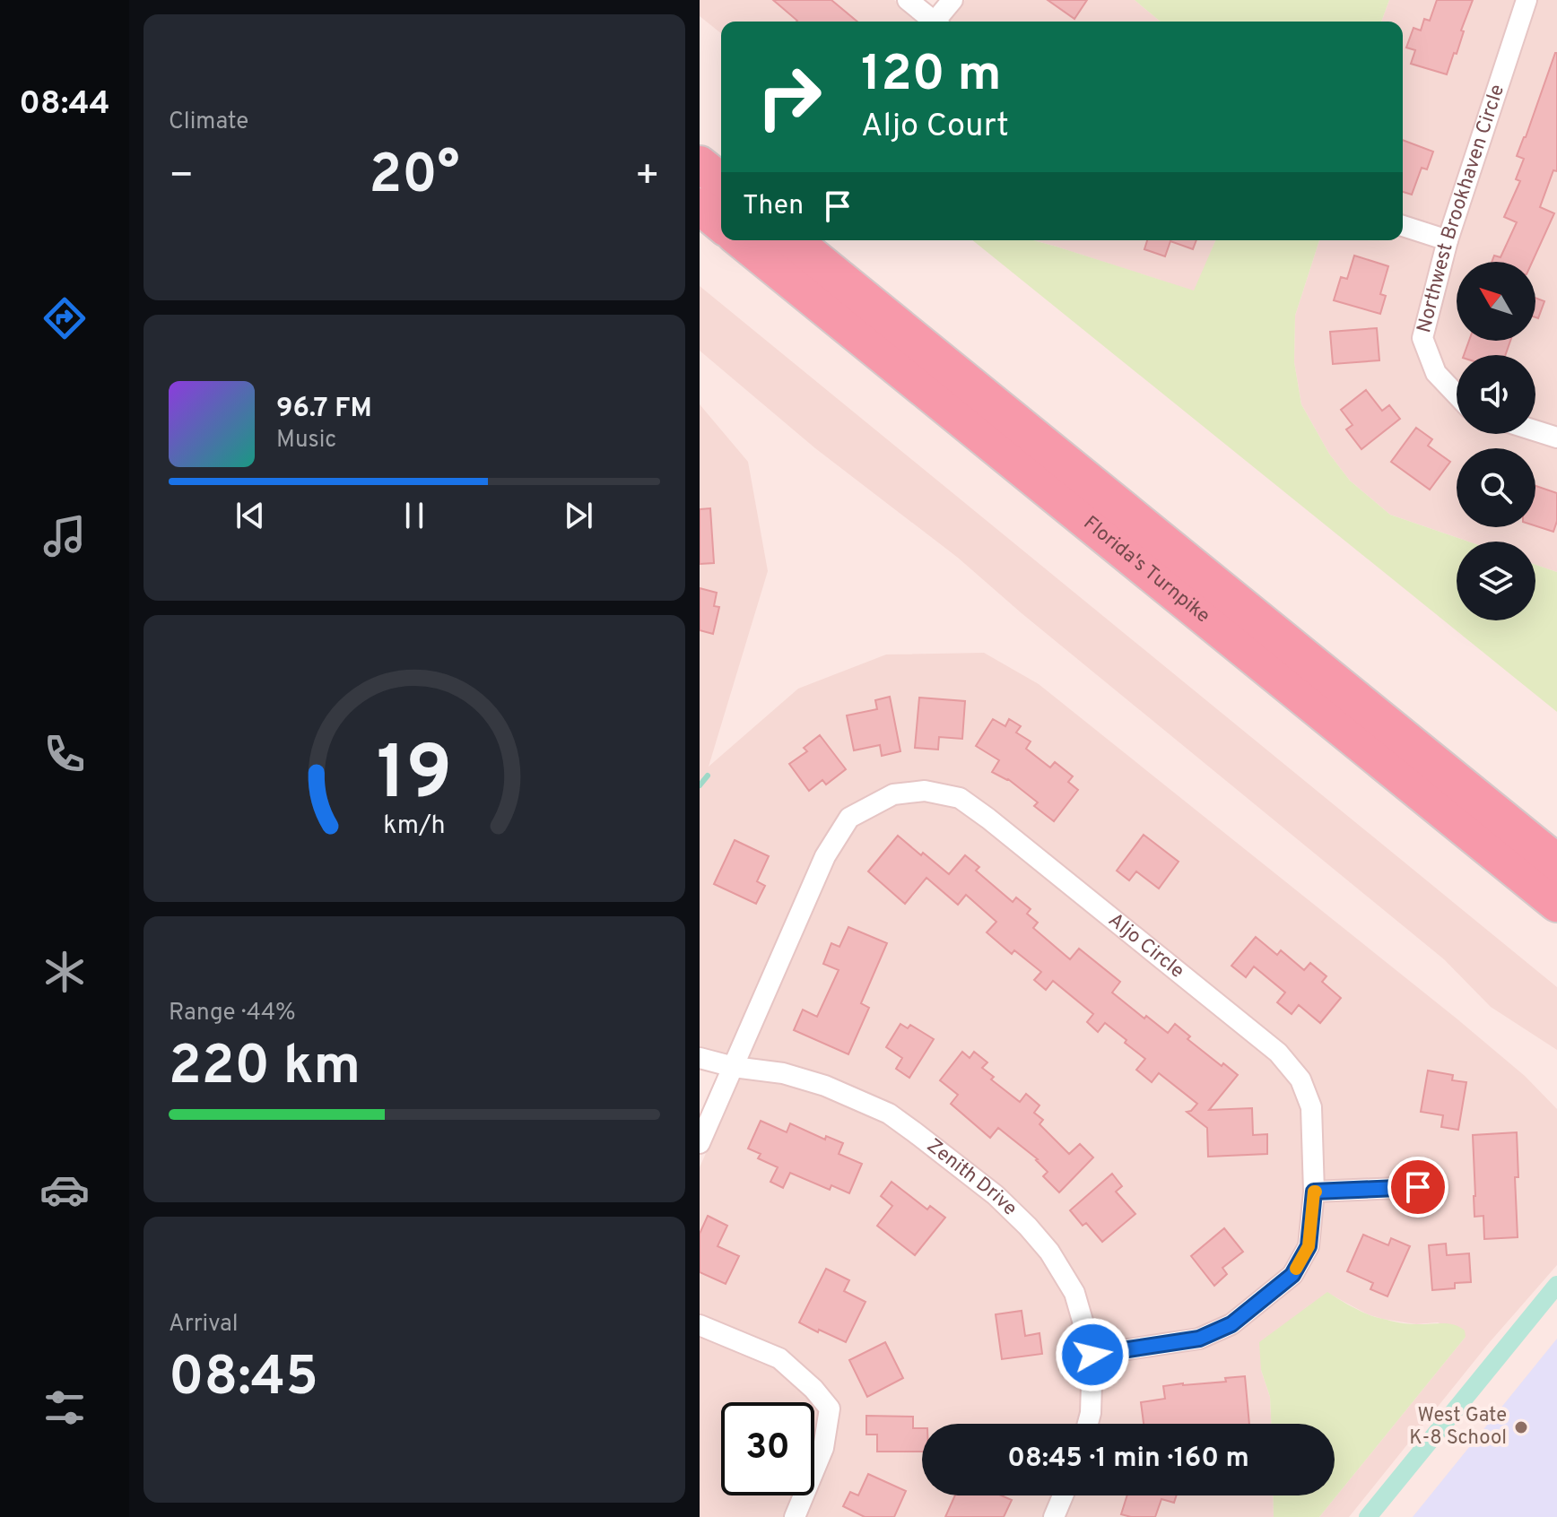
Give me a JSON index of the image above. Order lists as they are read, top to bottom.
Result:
{
  "streets": {
    "highway": ["Florida's Turnpike"],
    "street": ["Northwest Brookhaven Circle", "Aljo Circle", "Zenith Drive"]
  },
  "crossings": [
    ["Aljo Circle", "Zenith Drive"]
  ],
  "places": ["West Gate K-8 School"],
  "north": "top left",
  "page": {
    "tabs": "08:44",
    "tile": [
      "Climate",
      ["Range · 44%", "220 km"],
      ["Arrival", "08:45"]
    ],
    "turn": ["120 m", "Aljo Court"],
    "heat": ["−", "20°", "+"],
    "then": "Then",
    "song": ["96.7 FM", "Music"],
    "limit": "30",
    "trip": "08:45 · 1 min · 160 m",
    "gauge": ["19", "km/h"]
  }
}
